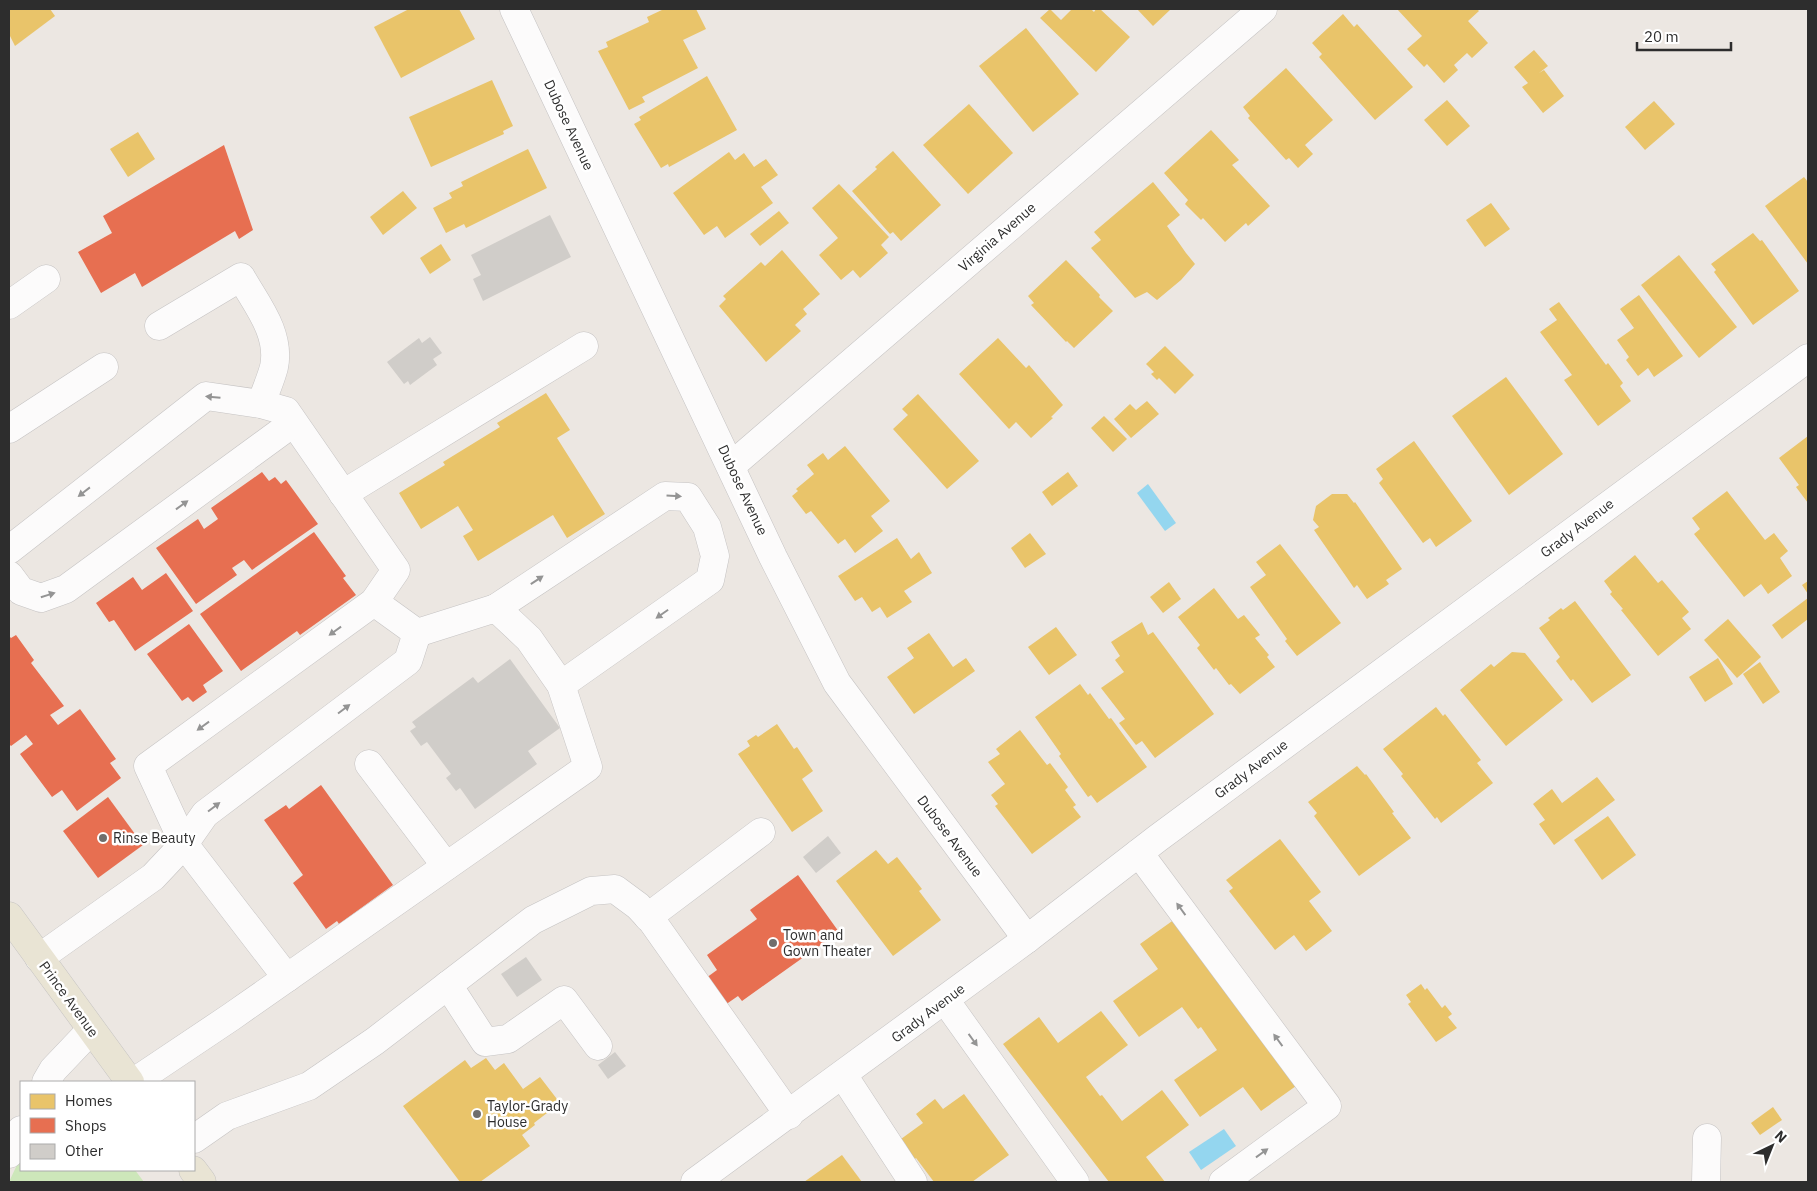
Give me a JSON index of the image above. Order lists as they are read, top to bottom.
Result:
{
  "streets": {
    "main road": ["Prince Avenue"],
    "street": ["Dubose Avenue", "Virginia Avenue", "Grady Avenue"]
  },
  "crossings": [
    ["Dubose Avenue", "Virginia Avenue"],
    ["Dubose Avenue", "Grady Avenue"]
  ],
  "places": ["Rinse Beauty", "Town and Gown Theater", "Taylor-Grady House"],
  "legend": ["Homes", "Shops", "Other"],
  "scale_bar": "20 m",
  "north": "top right"
}
